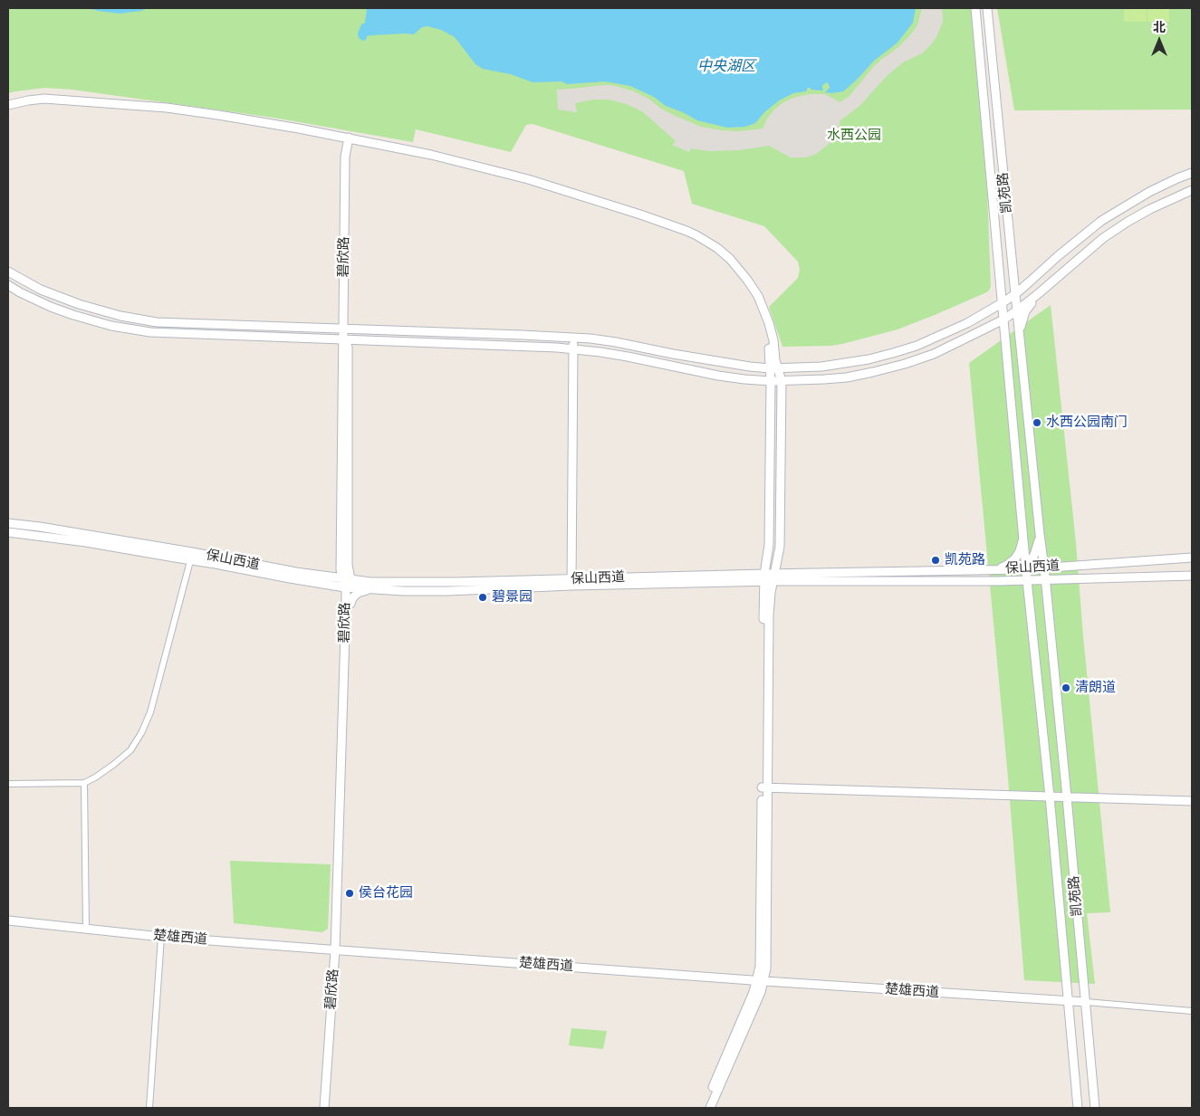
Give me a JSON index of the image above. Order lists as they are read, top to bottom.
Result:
{
  "streets": {
    "main road": [
      "凯苑路",
      "碧欣路",
      "保山西道",
      "楚雄西道"
    ]
  },
  "crossings": [
    ["凯苑路", "保山西道"],
    ["凯苑路", "楚雄西道"],
    ["碧欣路", "保山西道"],
    ["碧欣路", "楚雄西道"]
  ],
  "water": ["中央湖区"],
  "parks": ["水西公园"],
  "places": [
    "水西公园南门",
    "凯苑路",
    "碧景园",
    "清朗道",
    "侯台花园"
  ],
  "north": "top"
}
